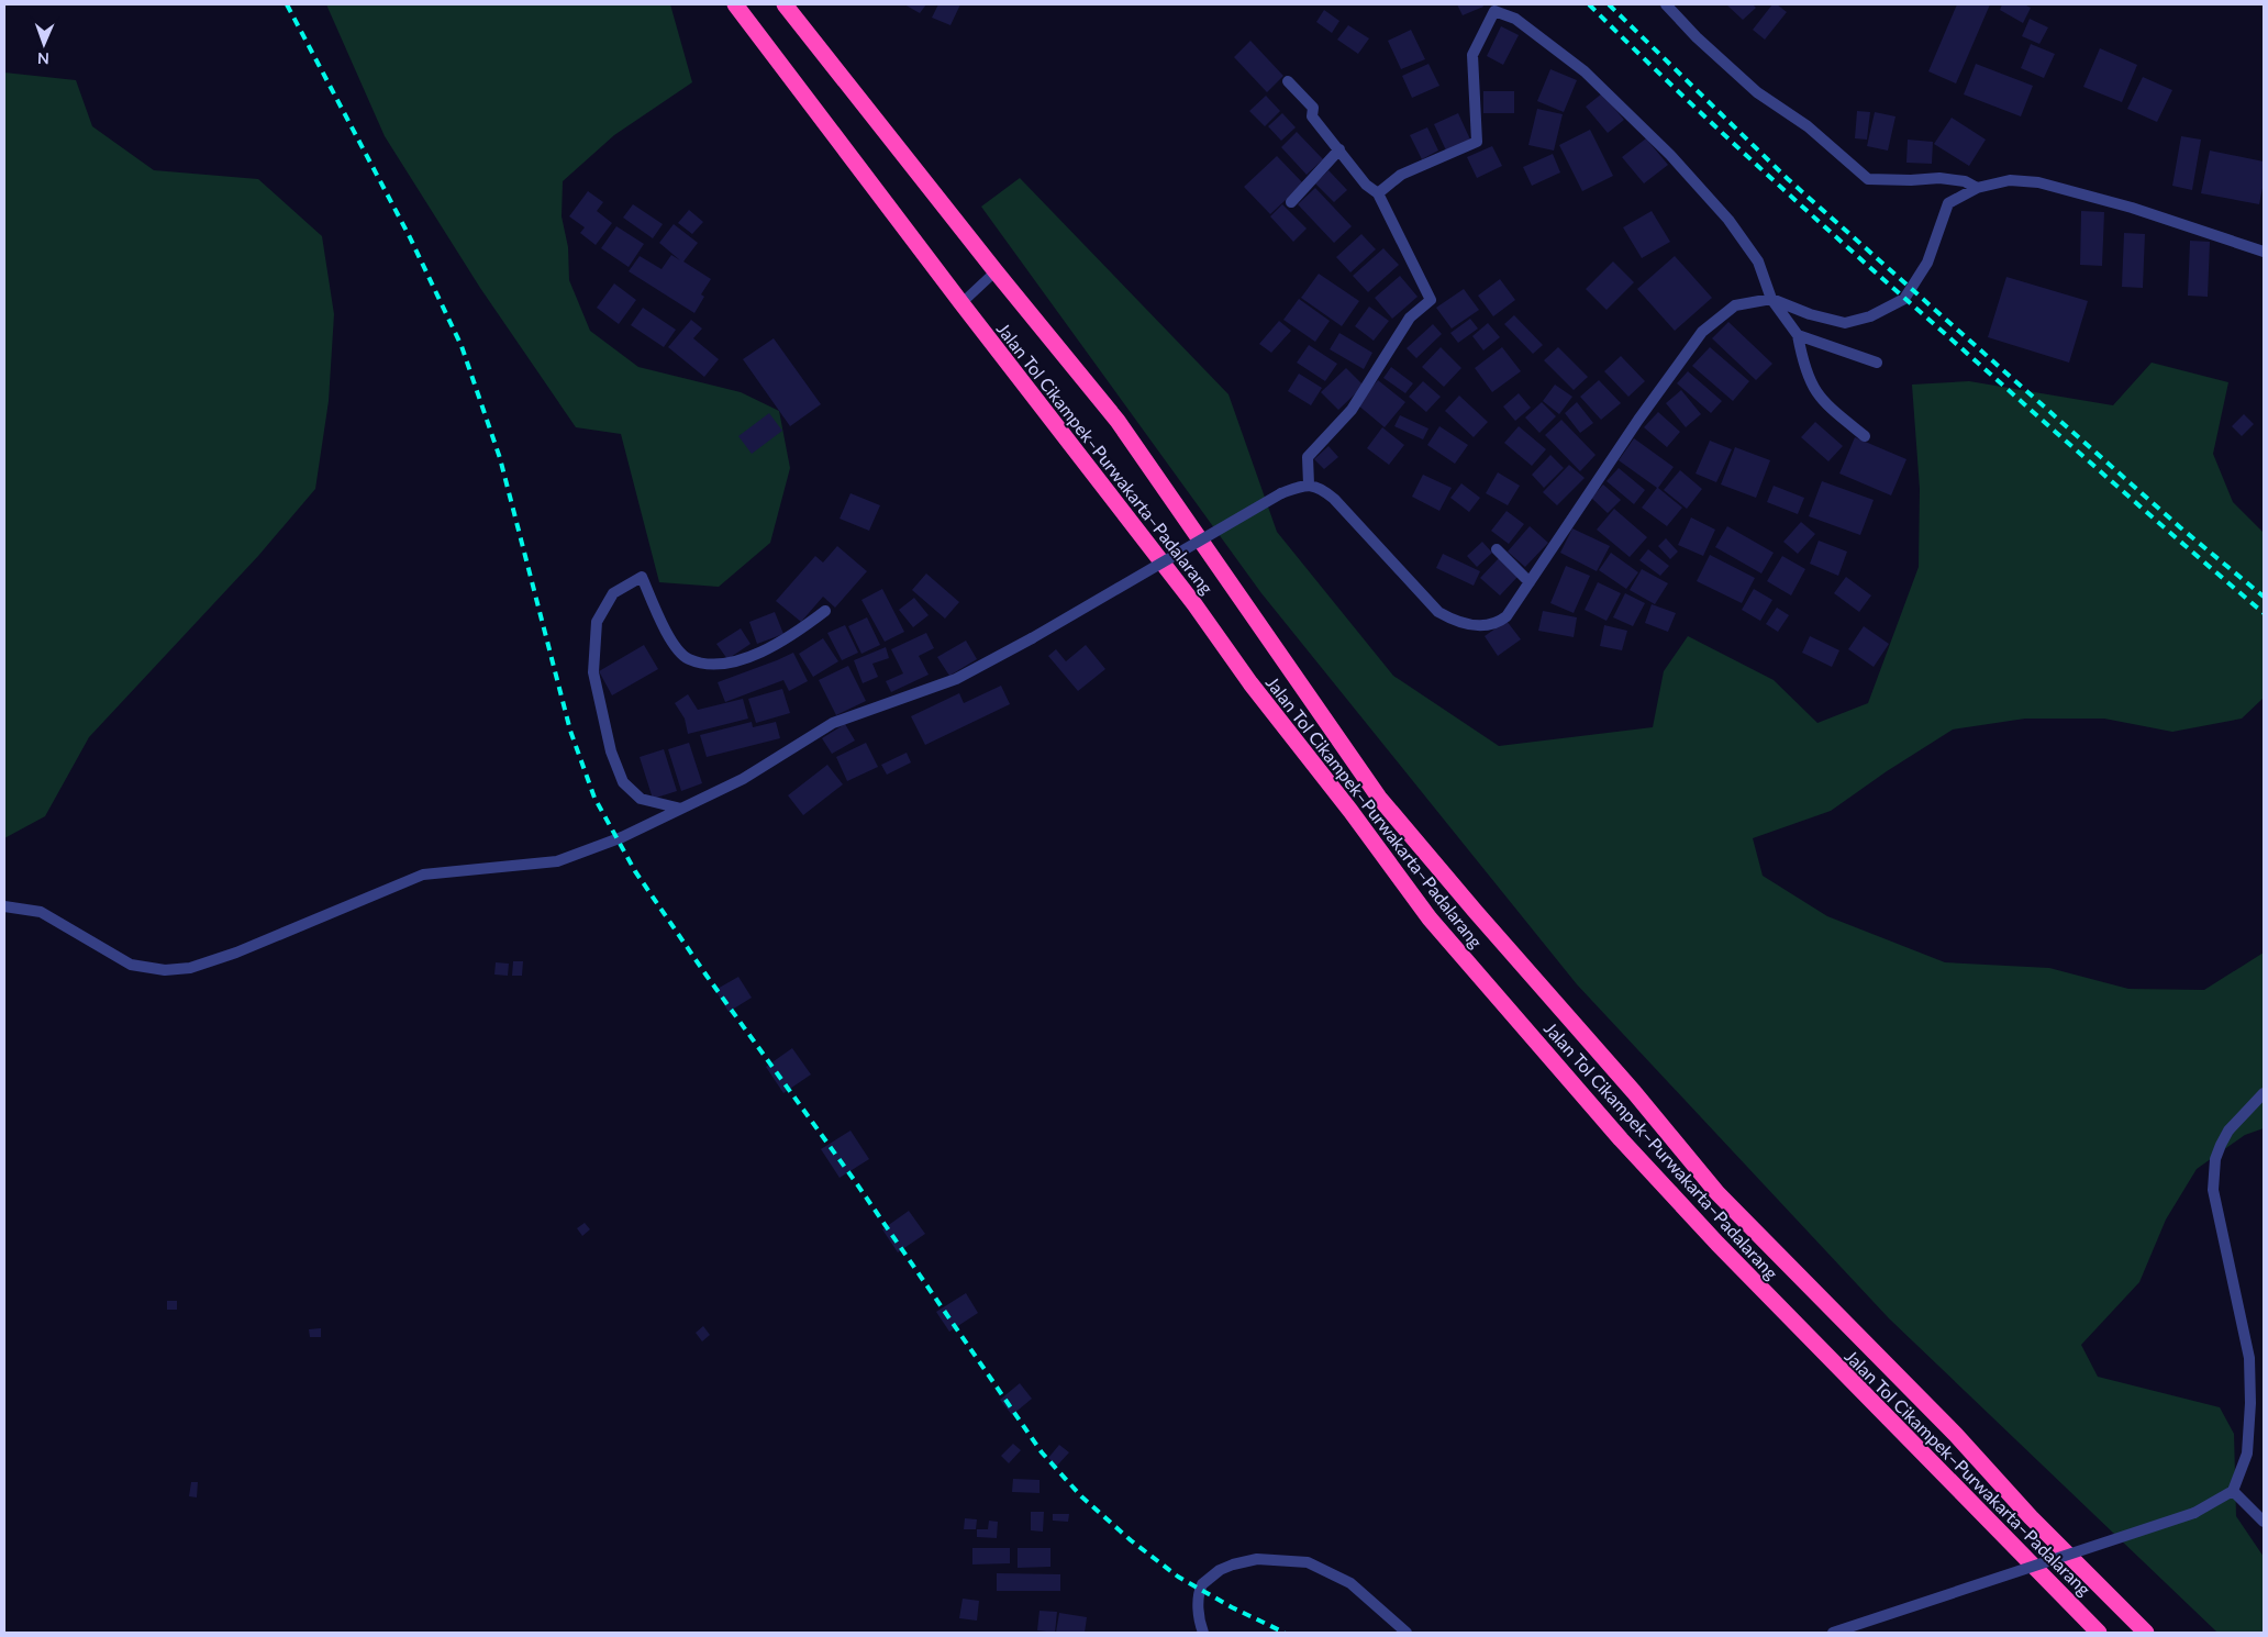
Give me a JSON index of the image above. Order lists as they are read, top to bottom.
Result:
{
  "streets": {
    "highway": ["Jalan Tol Cikampek–Purwakarta–Padalarang"]
  },
  "north": "bottom"
}
